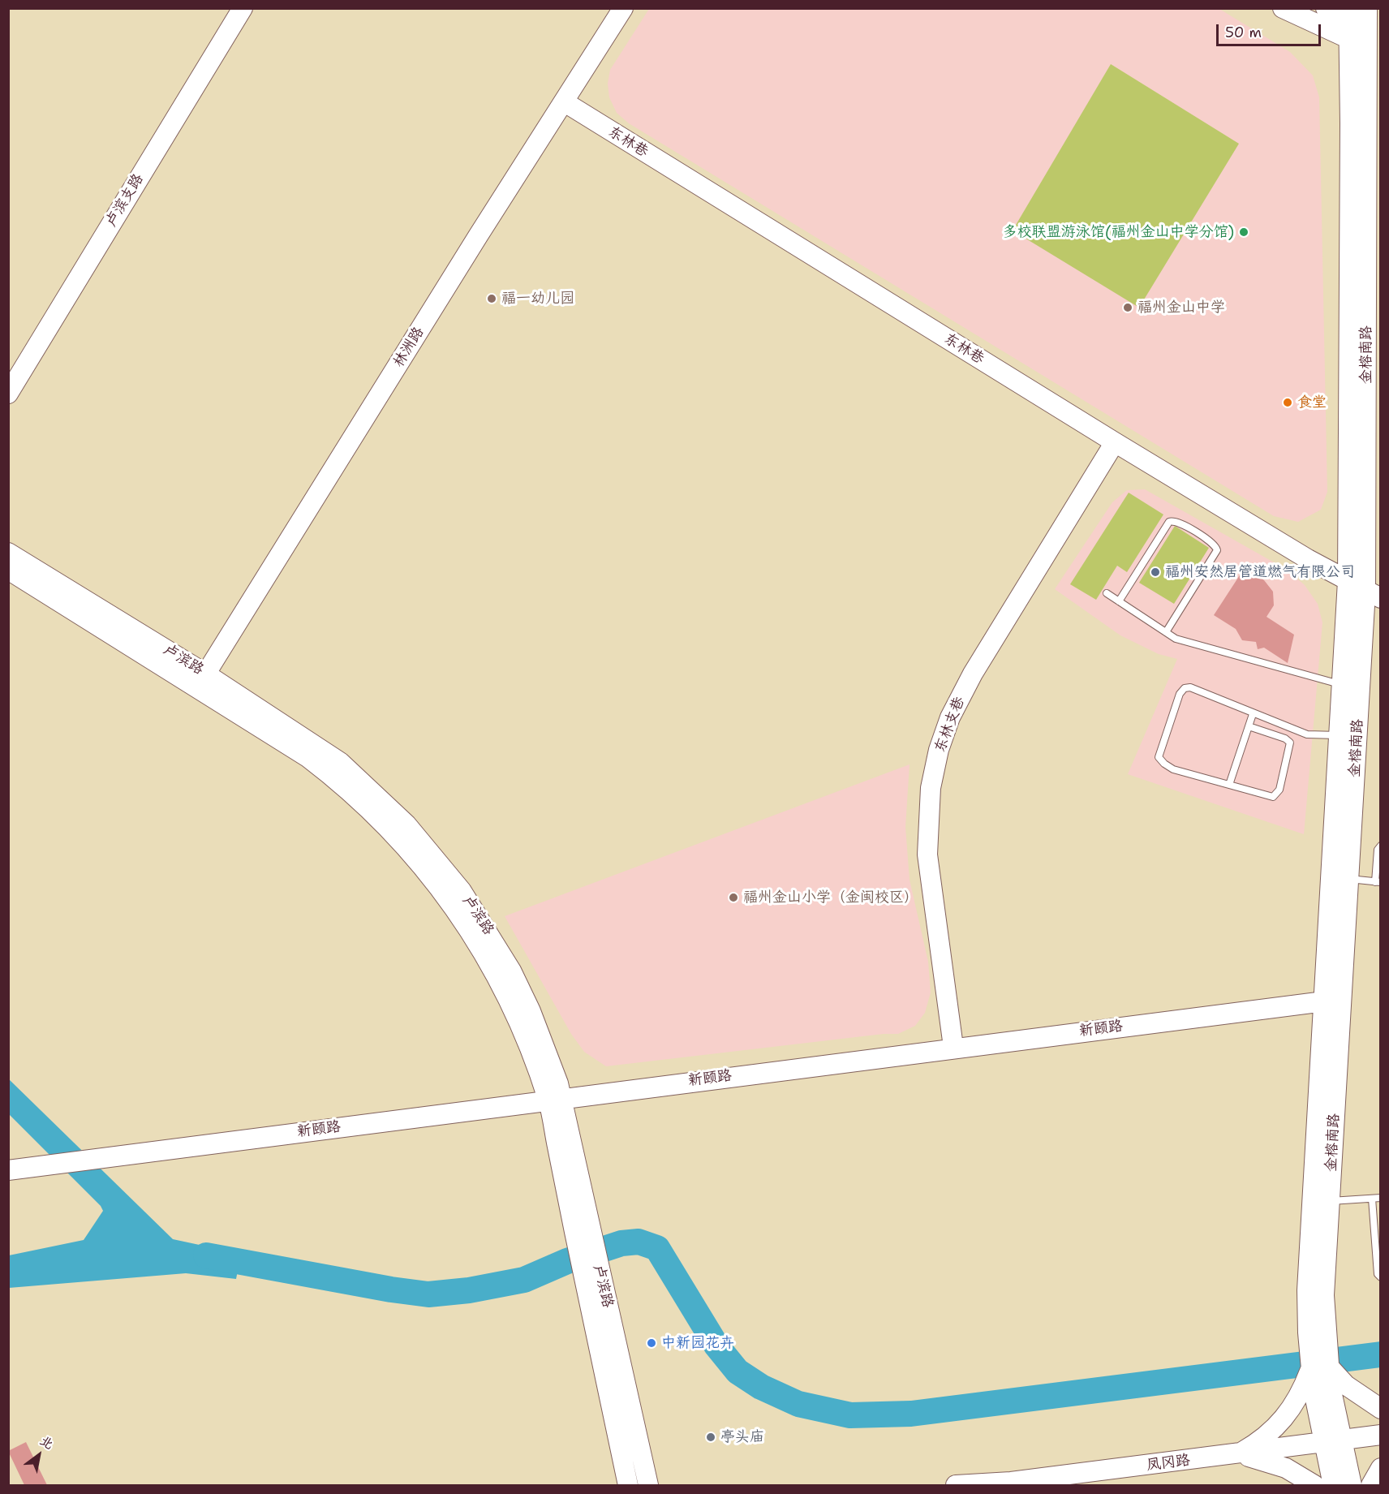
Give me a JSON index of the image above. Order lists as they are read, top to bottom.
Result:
{
  "streets": {
    "main road": [
      "东林巷",
      "卢滨支路",
      "林洲路",
      "金榕南路",
      "卢滨路",
      "东林支巷",
      "新颐路",
      "凤冈路"
    ]
  },
  "crossings": [
    ["东林巷", "林洲路"],
    ["东林巷", "金榕南路"],
    ["东林巷", "东林支巷"],
    ["林洲路", "卢滨路"],
    ["金榕南路", "新颐路"],
    ["金榕南路", "凤冈路"],
    ["卢滨路", "新颐路"],
    ["东林支巷", "新颐路"]
  ],
  "places": [
    "多校联盟游泳馆(福州金山中学分馆)",
    "福一幼儿园",
    "福州金山中学",
    "食堂",
    "福州安然居管道燃气有限公司",
    "福州金山小学（金闽校区）",
    "中新园花卉",
    "亭头庙"
  ],
  "scale_bar": "50 m",
  "north": "top right"
}
